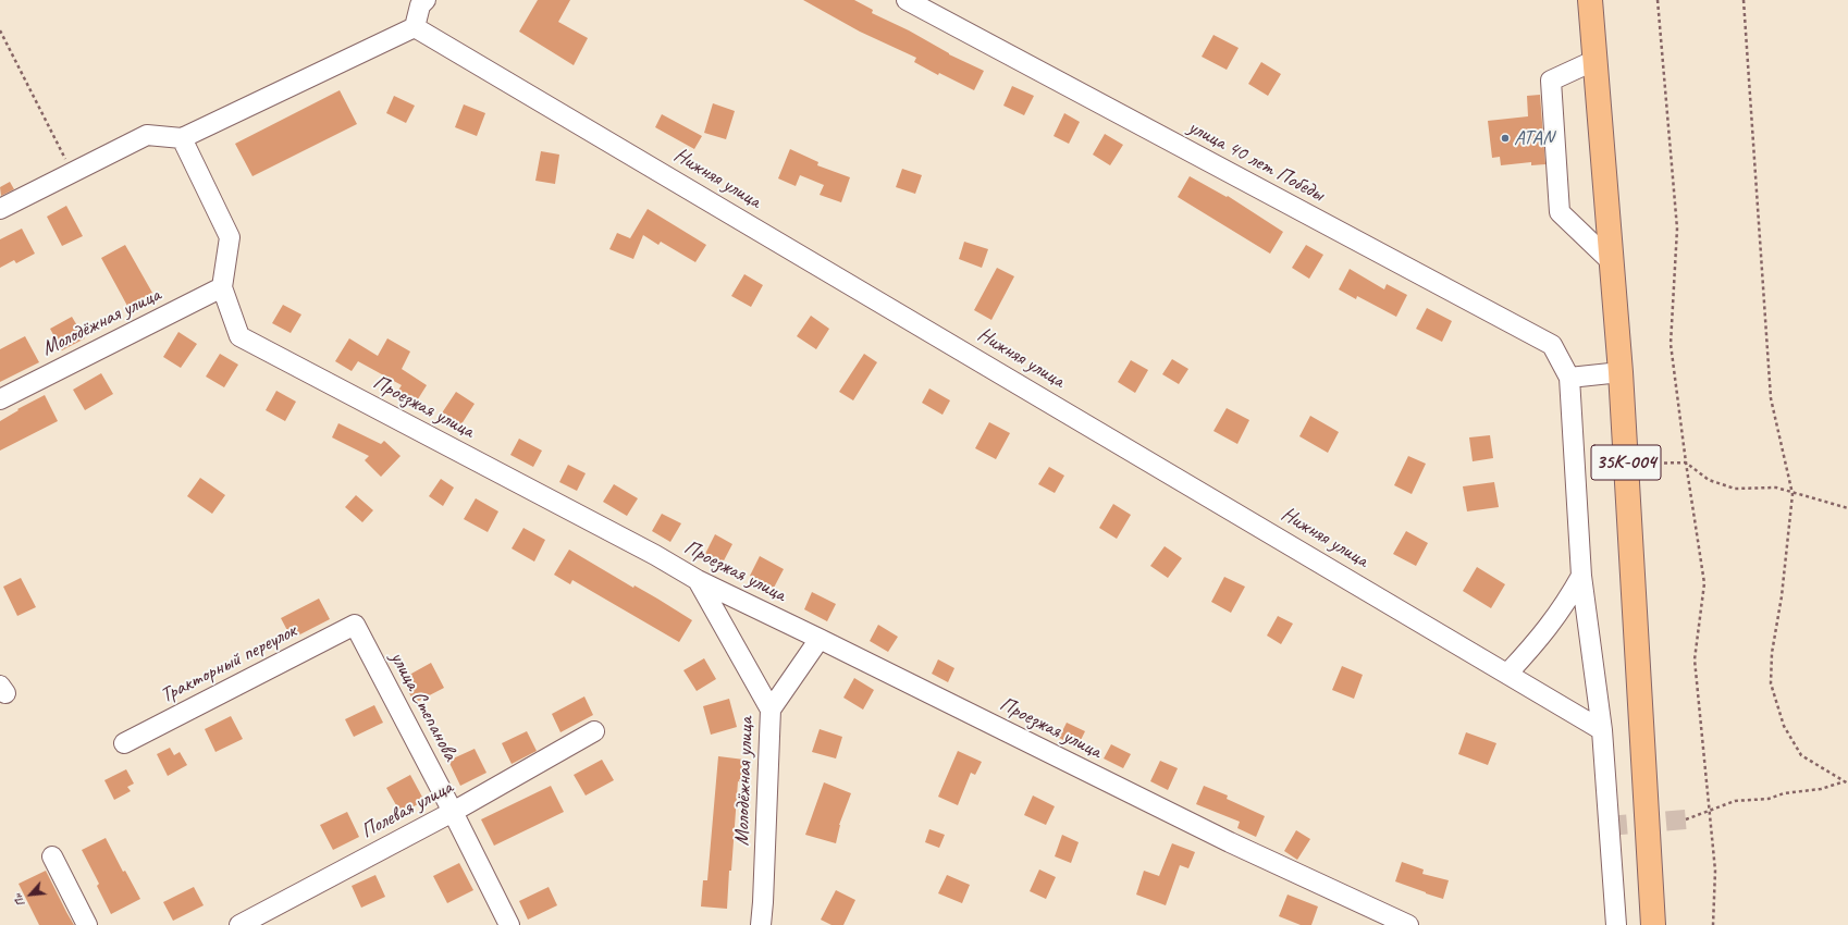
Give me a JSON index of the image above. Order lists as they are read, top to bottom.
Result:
{
  "streets": {
    "main road": ["35К-004"],
    "street": [
      "улица 40 лет Победы",
      "Нижняя улица",
      "Молодёжная улица",
      "Проезжая улица",
      "Тракторный переулок",
      "улица Степанова",
      "Полевая улица"
    ]
  },
  "crossings": [
    ["Молодёжная улица", "Проезжая улица"],
    ["Тракторный переулок", "улица Степанова"],
    ["улица Степанова", "Полевая улица"]
  ],
  "places": ["ATAN"],
  "north": "bottom left"
}
